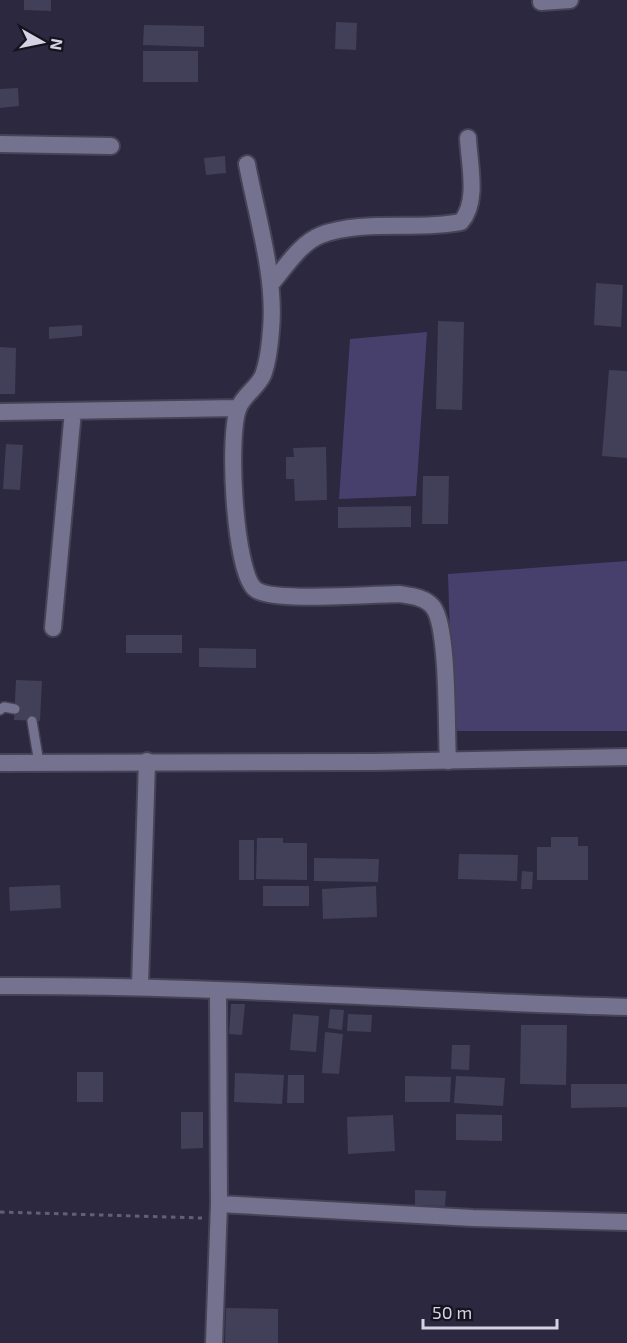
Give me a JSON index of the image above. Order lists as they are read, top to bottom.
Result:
{
  "scale_bar": "50 m",
  "north": "right"
}
